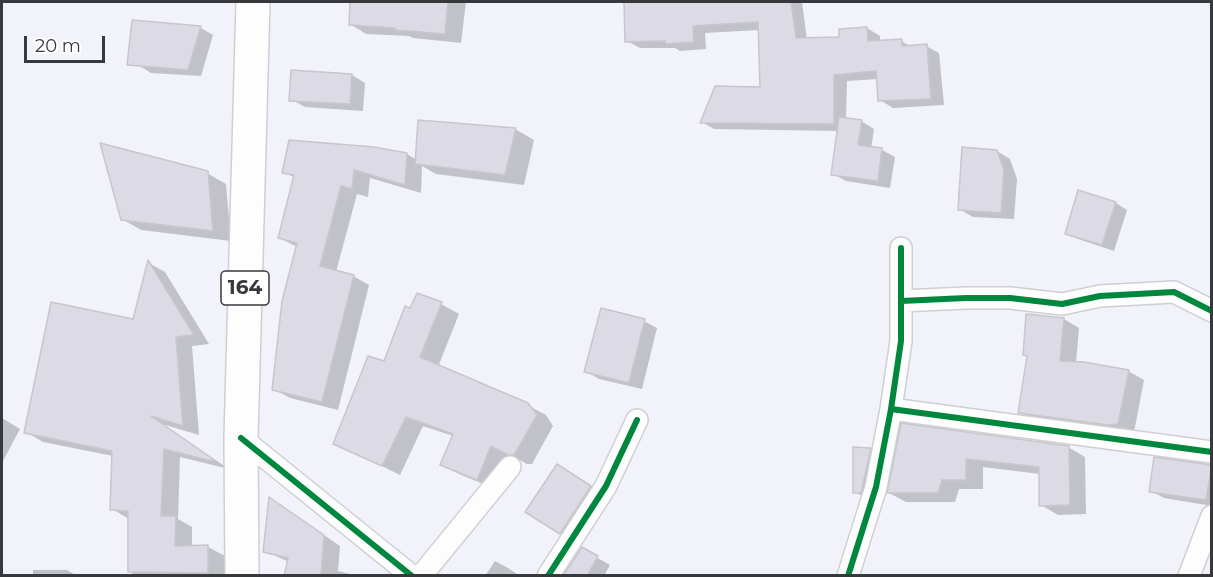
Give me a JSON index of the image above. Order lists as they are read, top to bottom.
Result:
{
  "streets": {
    "main road": ["164"]
  },
  "scale_bar": "20 m"
}
